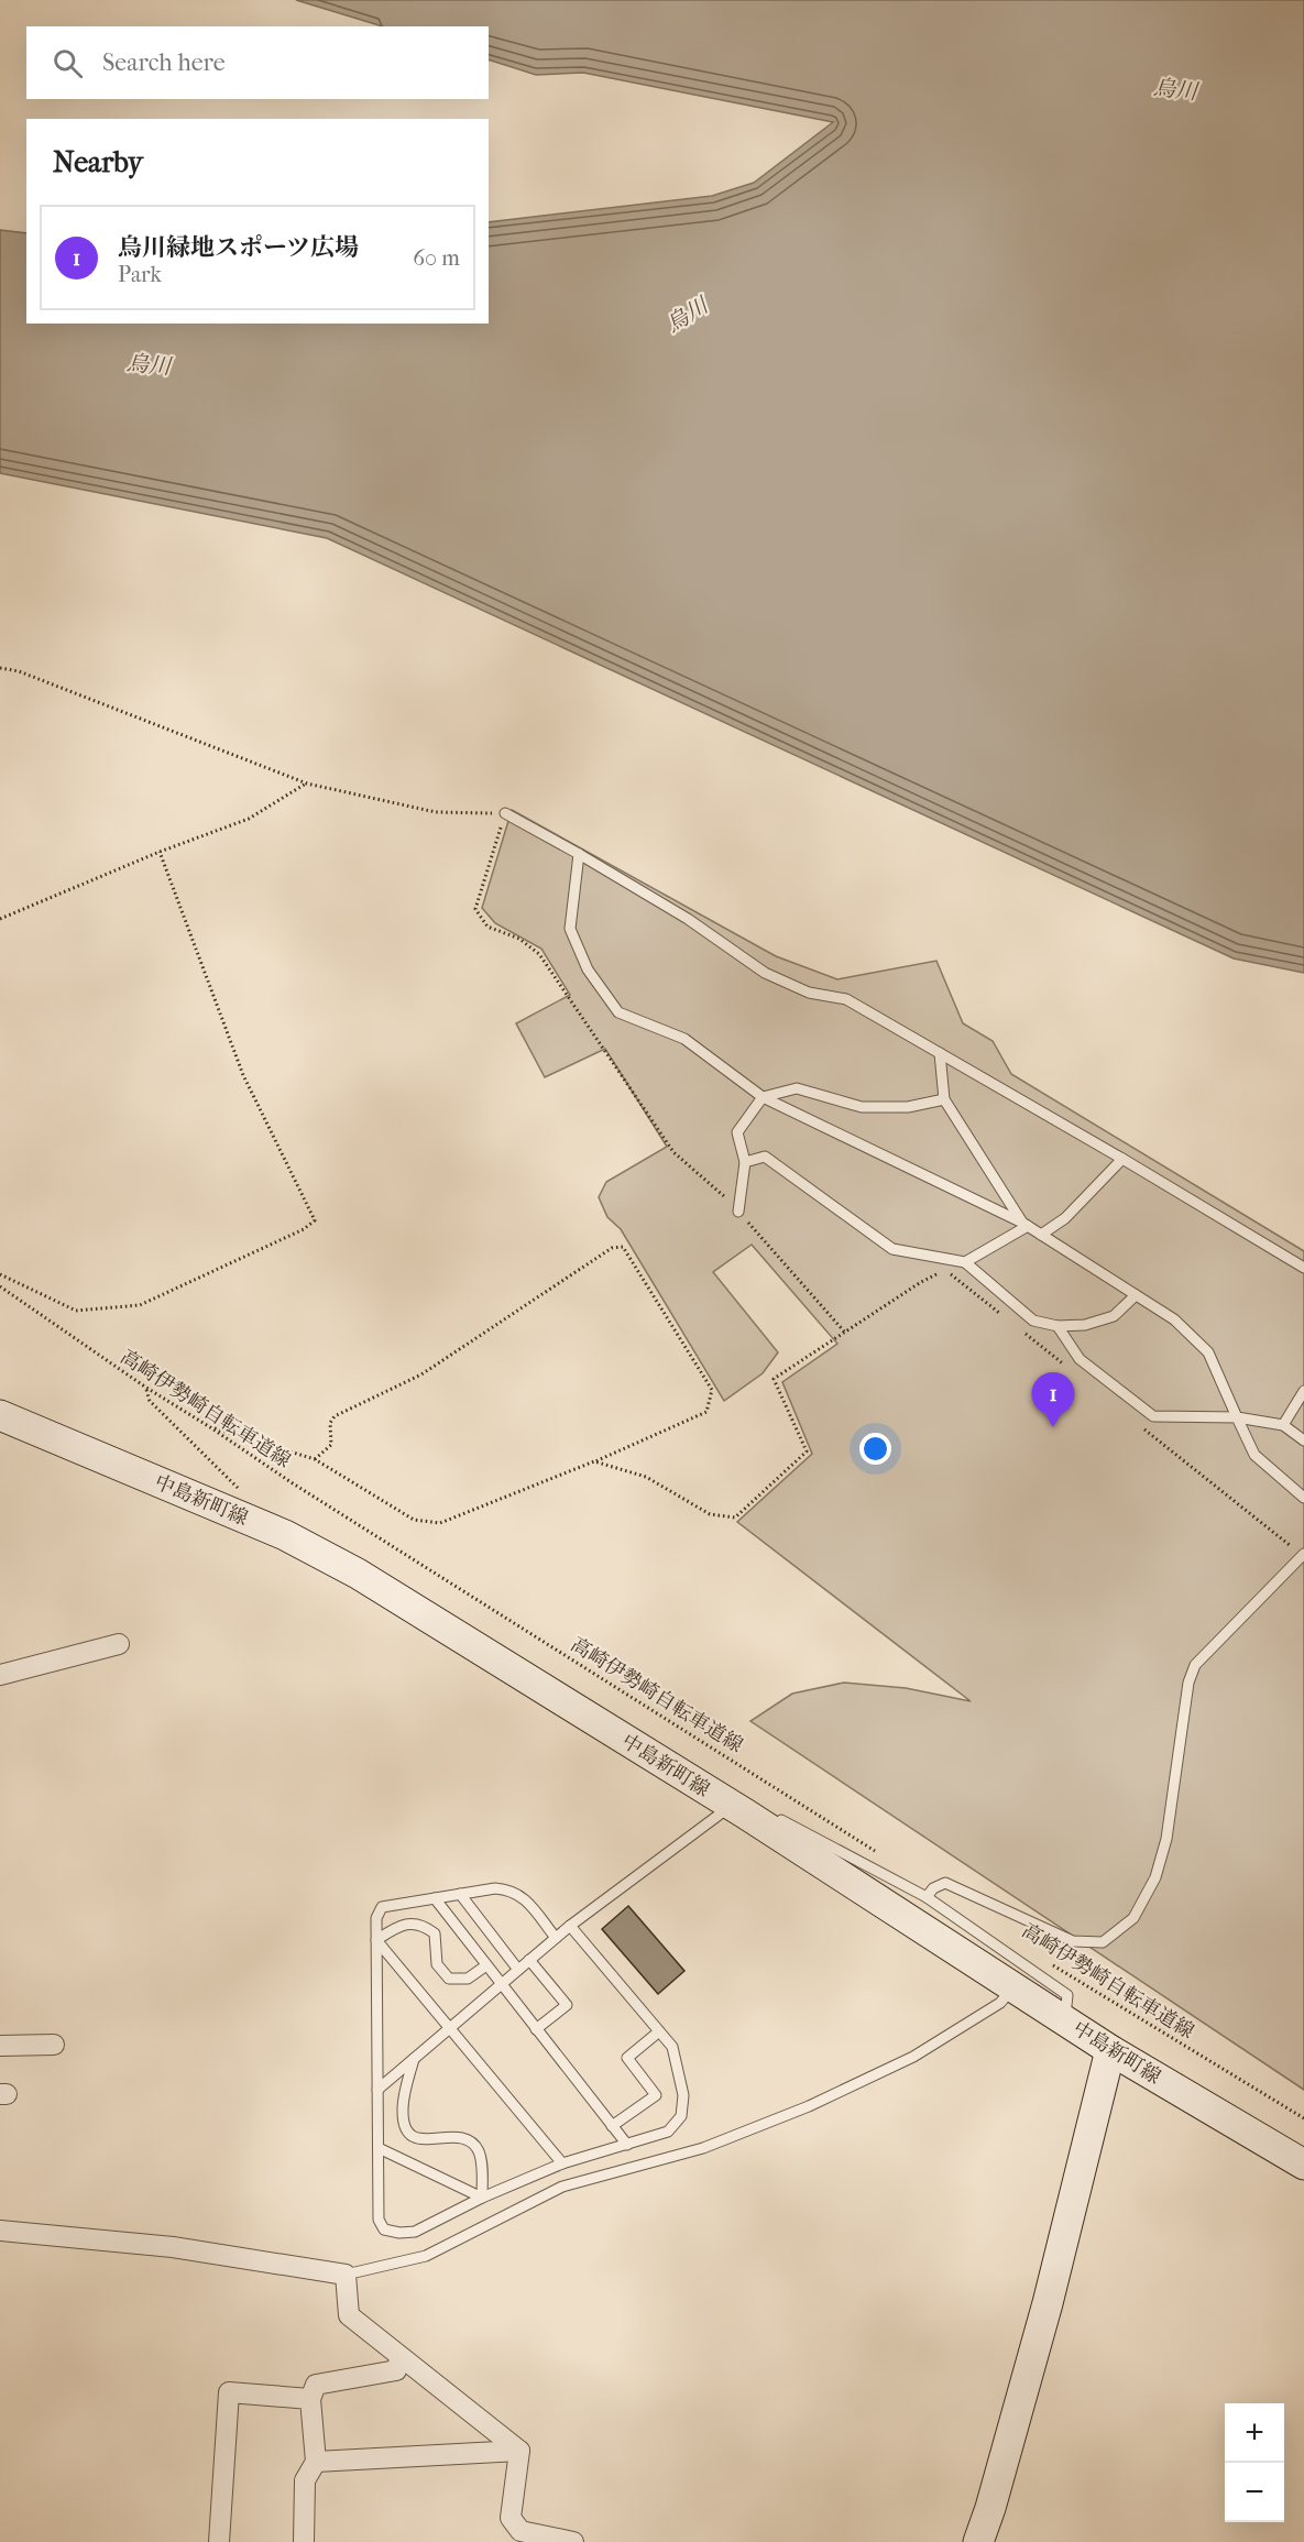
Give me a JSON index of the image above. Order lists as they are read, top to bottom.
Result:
{
  "streets": {
    "main road": ["中島新町線"],
    "path": ["高崎伊勢崎自転車道線"]
  },
  "water": ["烏川"],
  "page": {
    "search": "Search here",
    "heading": "Nearby",
    "list": [
      {
        "mark": "1",
        "name": "烏川緑地スポーツ広場",
        "note": "Park",
        "value": "60 m"
      }
    ],
    "pins": "1",
    "map_buttons": ["+", "−"]
  }
}
